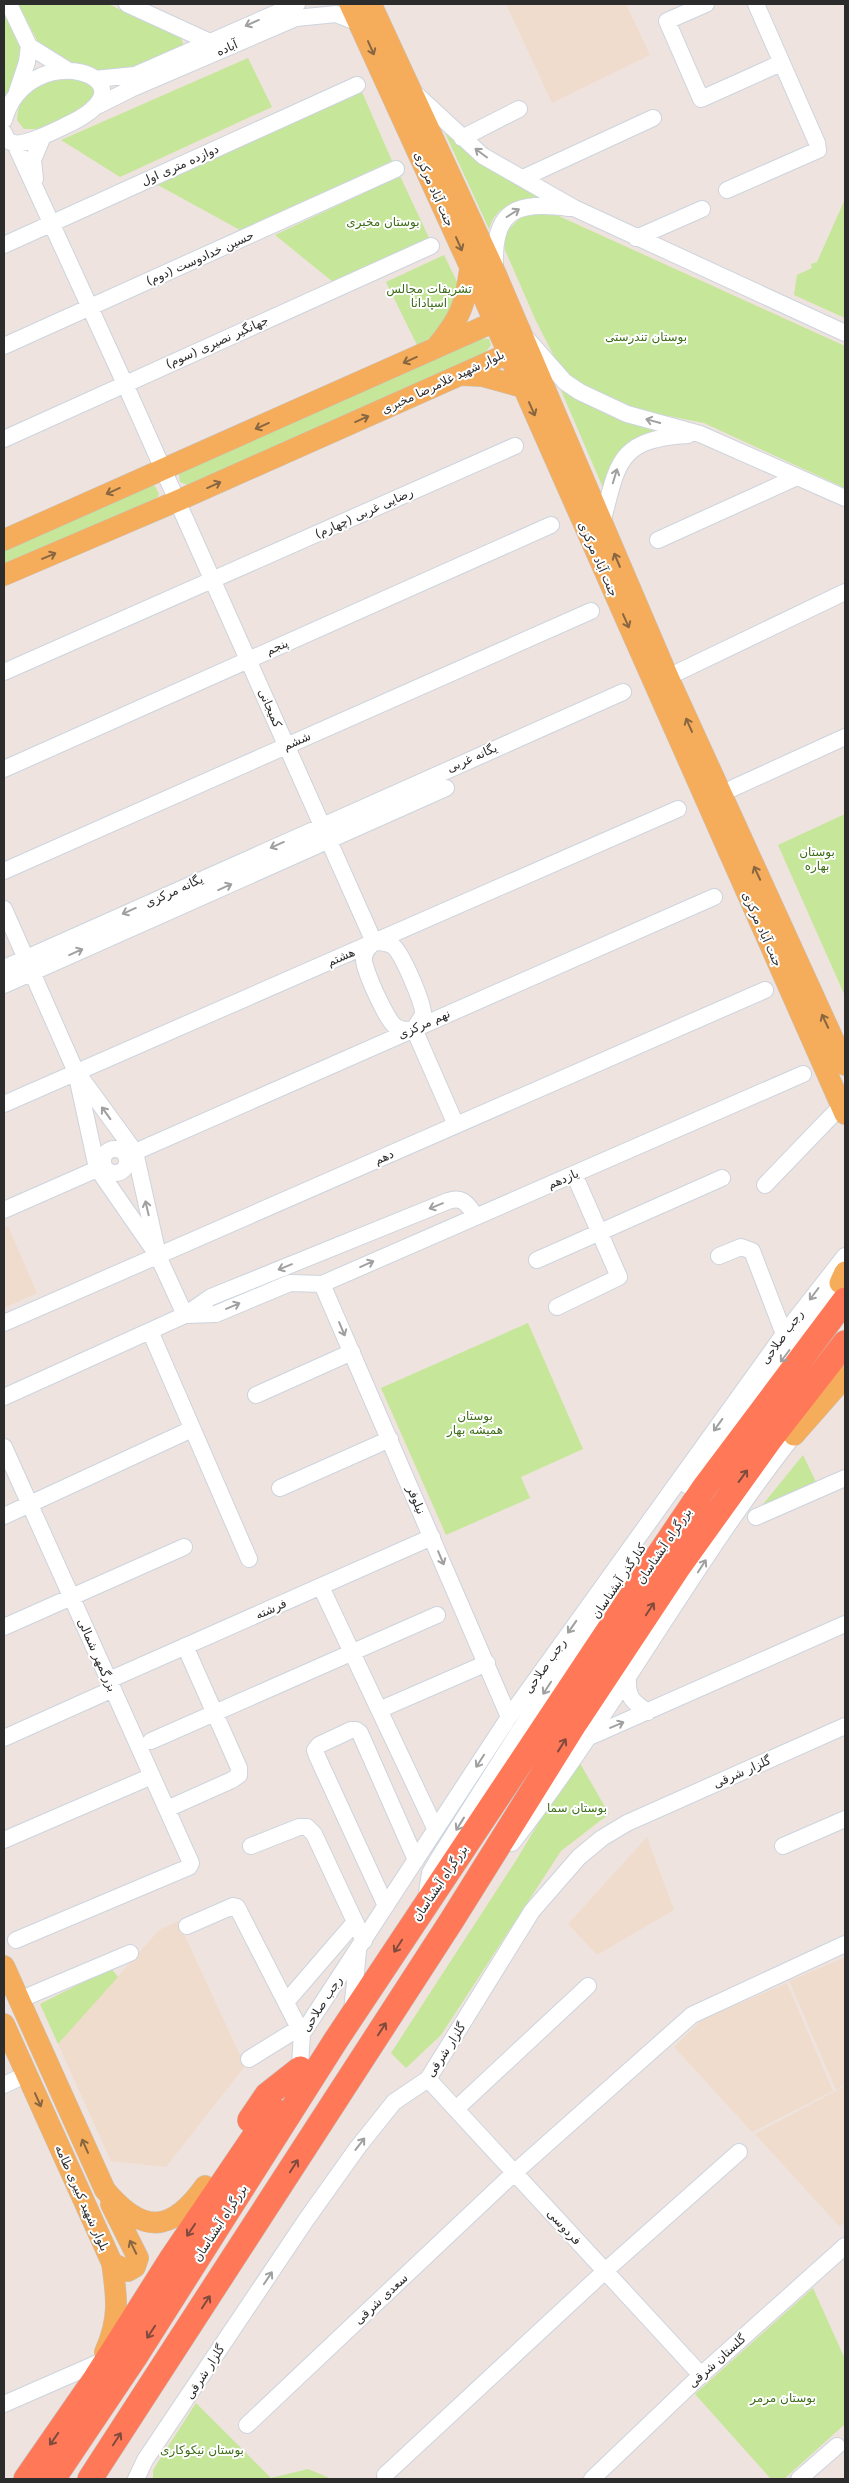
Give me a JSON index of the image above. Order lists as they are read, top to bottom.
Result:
{
  "streets": {
    "highway": ["بزرگراه آبشناسان"],
    "main road": ["جنت آباد مرکزی", "بلوار شهید غلامرضا مخبری", "بلوار شهید کبیری طامه"],
    "street": [
      "آباده",
      "دوازده متری اول",
      "حسین خدادوست (دوم)",
      "جهانگیر نصیری (سوم)",
      "رضایی غربی (چهارم)",
      "پنجم",
      "کمیجانی",
      "ششم",
      "یگانه غربی",
      "یگانه مرکزی",
      "هشتم",
      "نهم مرکزی",
      "دهم",
      "یازدهم",
      "رجب صلاحی",
      "نیلوفر",
      "فرشته",
      "بزرگمهر شمالی",
      "گلزار شرقی",
      "فردوسی",
      "سعدی شرقی",
      "گلستان شرقی"
    ]
  },
  "crossings": [
    ["آباده", "جنت آباد مرکزی"],
    ["دوازده متری اول", "کمیجانی"],
    ["جنت آباد مرکزی", "بلوار شهید غلامرضا مخبری"],
    ["حسین خدادوست (دوم)", "کمیجانی"],
    ["جهانگیر نصیری (سوم)", "کمیجانی"],
    ["بلوار شهید غلامرضا مخبری", "کمیجانی"],
    ["رضایی غربی (چهارم)", "کمیجانی"],
    ["پنجم", "کمیجانی"],
    ["کمیجانی", "ششم"],
    ["کمیجانی", "یگانه غربی"],
    ["کمیجانی", "یگانه مرکزی"],
    ["کمیجانی", "هشتم"],
    ["یگانه غربی", "یگانه مرکزی"],
    ["یازدهم", "نیلوفر"],
    ["رجب صلاحی", "نیلوفر"],
    ["رجب صلاحی", "بزرگراه آبشناسان"],
    ["نیلوفر", "فرشته"],
    ["فرشته", "بزرگمهر شمالی"],
    ["گلزار شرقی", "فردوسی"],
    ["فردوسی", "سعدی شرقی"],
    ["فردوسی", "گلستان شرقی"]
  ],
  "one_way": ["گلزار شرقی"],
  "parks": [
    "بوستان مخبری",
    "تشریفات مجالس اسپادانا",
    "بوستان تندرستی",
    "بوستان بهاره",
    "بوستان همیشه بهار",
    "بوستان سما",
    "بوستان مرمر",
    "بوستان نیکوکاری"
  ]
}
